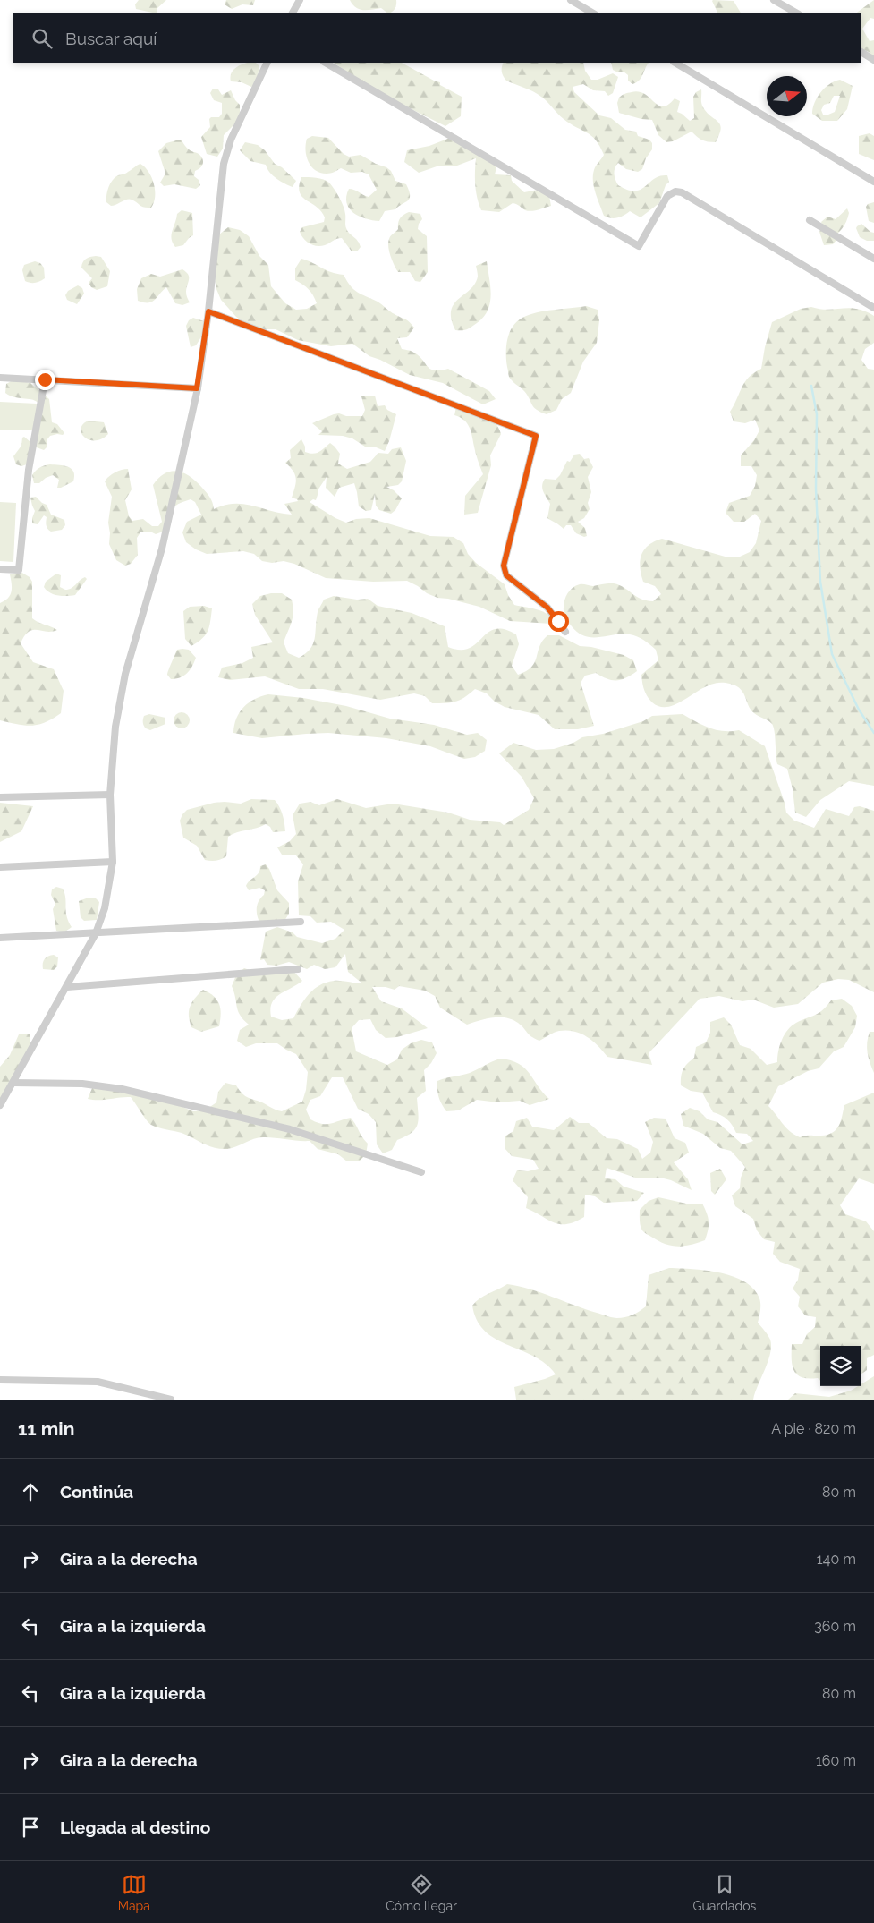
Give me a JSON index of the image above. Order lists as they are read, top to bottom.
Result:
{
  "north": "right",
  "page": {
    "search": "Buscar aquí",
    "heading": ["11 min", "A pie · 820 m"],
    "list": [
      ["Continúa", "80 m"],
      ["Gira a la derecha", "140 m"],
      ["Gira a la izquierda", "360 m"],
      ["Gira a la izquierda", "80 m"],
      ["Gira a la derecha", "160 m"],
      "Llegada al destino"
    ],
    "nav": ["Mapa", "Cómo llegar", "Guardados"]
  }
}
